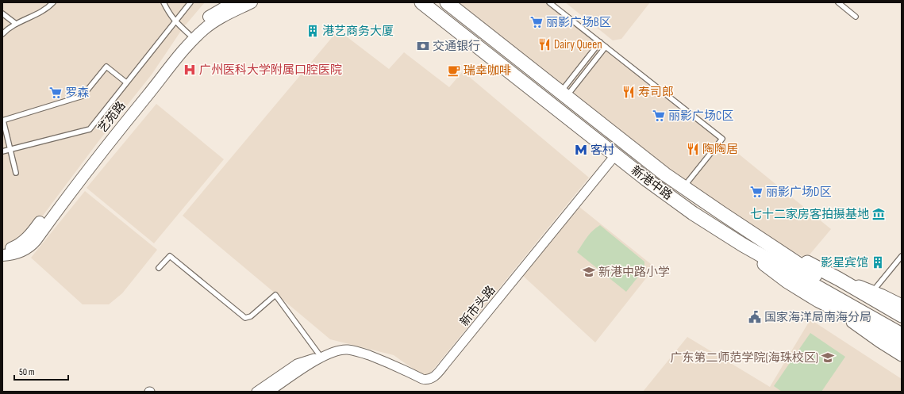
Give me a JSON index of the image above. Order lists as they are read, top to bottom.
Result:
{
  "streets": {
    "main road": ["新港中路"],
    "street": ["艺苑路", "新市头路"]
  },
  "crossings": [
    ["新港中路", "新市头路"]
  ],
  "places": {
    "supermarket": [
      "丽影广场B区",
      "罗森",
      "丽影广场C区",
      "丽影广场D区"
    ],
    "building": ["港艺商务大厦", "影星宾馆"],
    "restaurant": ["Dairy Queen", "寿司郎", "陶陶居"],
    "bank": ["交通银行"],
    "hospital": ["广州医科大学附属口腔医院"],
    "cafe": ["瑞幸咖啡"],
    "metro station": ["客村"],
    "museum": ["七十二家房客拍摄基地"],
    "school or university": ["新港中路小学", "广东第二师范学院(海珠校区)"],
    "public building": ["国家海洋局南海分局"]
  },
  "scale_bar": "50 m"
}
